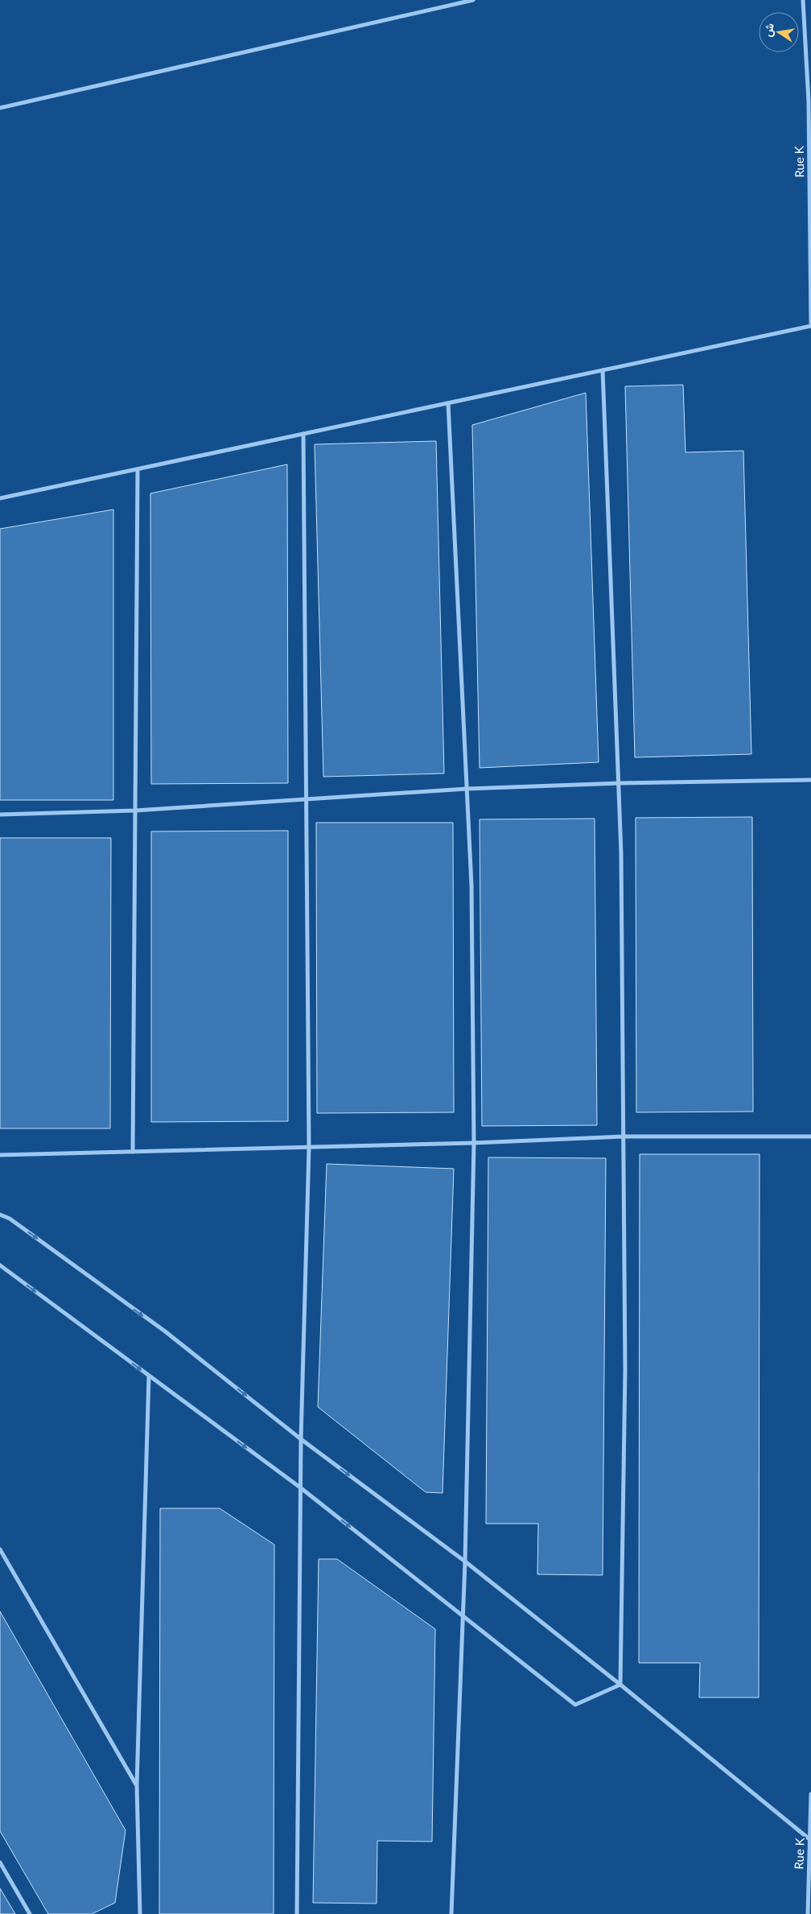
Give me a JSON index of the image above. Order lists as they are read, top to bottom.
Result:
{
  "streets": {
    "street": ["Rue K"]
  },
  "north": "left"
}
